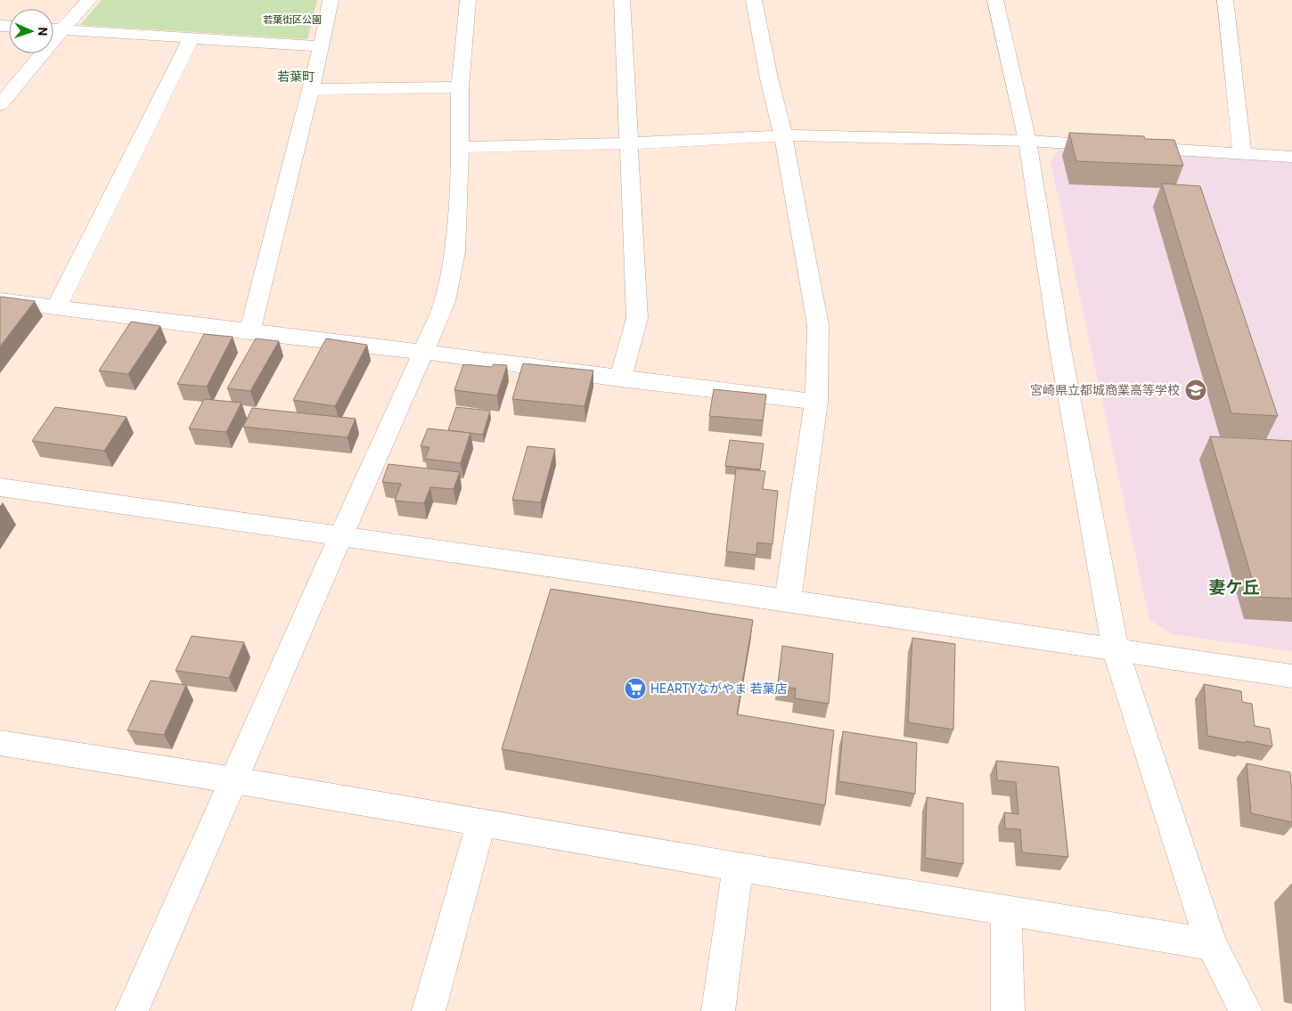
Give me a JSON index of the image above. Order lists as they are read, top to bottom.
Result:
{
  "districts": ["若葉町", "妻ケ丘"],
  "parks": ["若葉街区公園"],
  "places": {
    "school or university": ["宮崎県立都城商業高等学校"],
    "supermarket": ["HEARTYながやま 若葉店"]
  },
  "north": "right"
}
